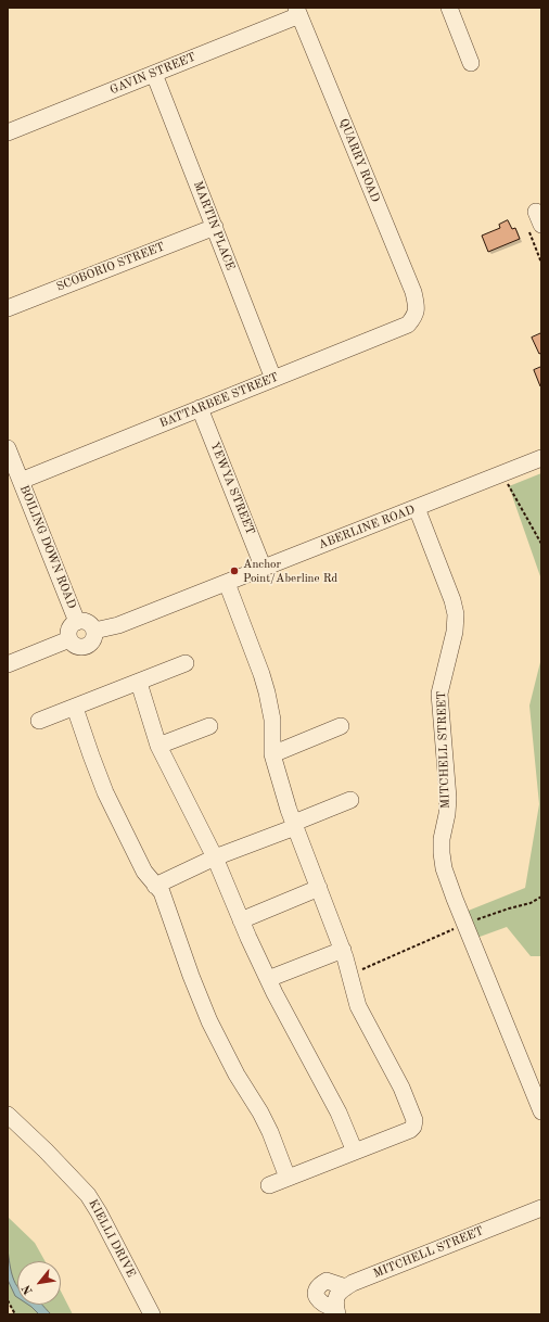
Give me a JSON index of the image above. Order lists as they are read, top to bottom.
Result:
{
  "streets": {
    "street": [
      "GAVIN STREET",
      "QUARRY ROAD",
      "MARTIN PLACE",
      "SCOBORIO STREET",
      "BATTARBEE STREET",
      "YEWYA STREET",
      "ABERLINE ROAD",
      "BOILING DOWN ROAD",
      "MITCHELL STREET",
      "KIELLI DRIVE"
    ]
  },
  "crossings": [
    ["GAVIN STREET", "QUARRY ROAD"],
    ["GAVIN STREET", "MARTIN PLACE"],
    ["QUARRY ROAD", "BATTARBEE STREET"],
    ["MARTIN PLACE", "SCOBORIO STREET"],
    ["MARTIN PLACE", "BATTARBEE STREET"],
    ["BATTARBEE STREET", "YEWYA STREET"],
    ["BATTARBEE STREET", "BOILING DOWN ROAD"],
    ["YEWYA STREET", "ABERLINE ROAD"],
    ["ABERLINE ROAD", "BOILING DOWN ROAD"],
    ["ABERLINE ROAD", "MITCHELL STREET"]
  ],
  "places": ["Anchor Point/Aberline Rd"],
  "north": "bottom left"
}
